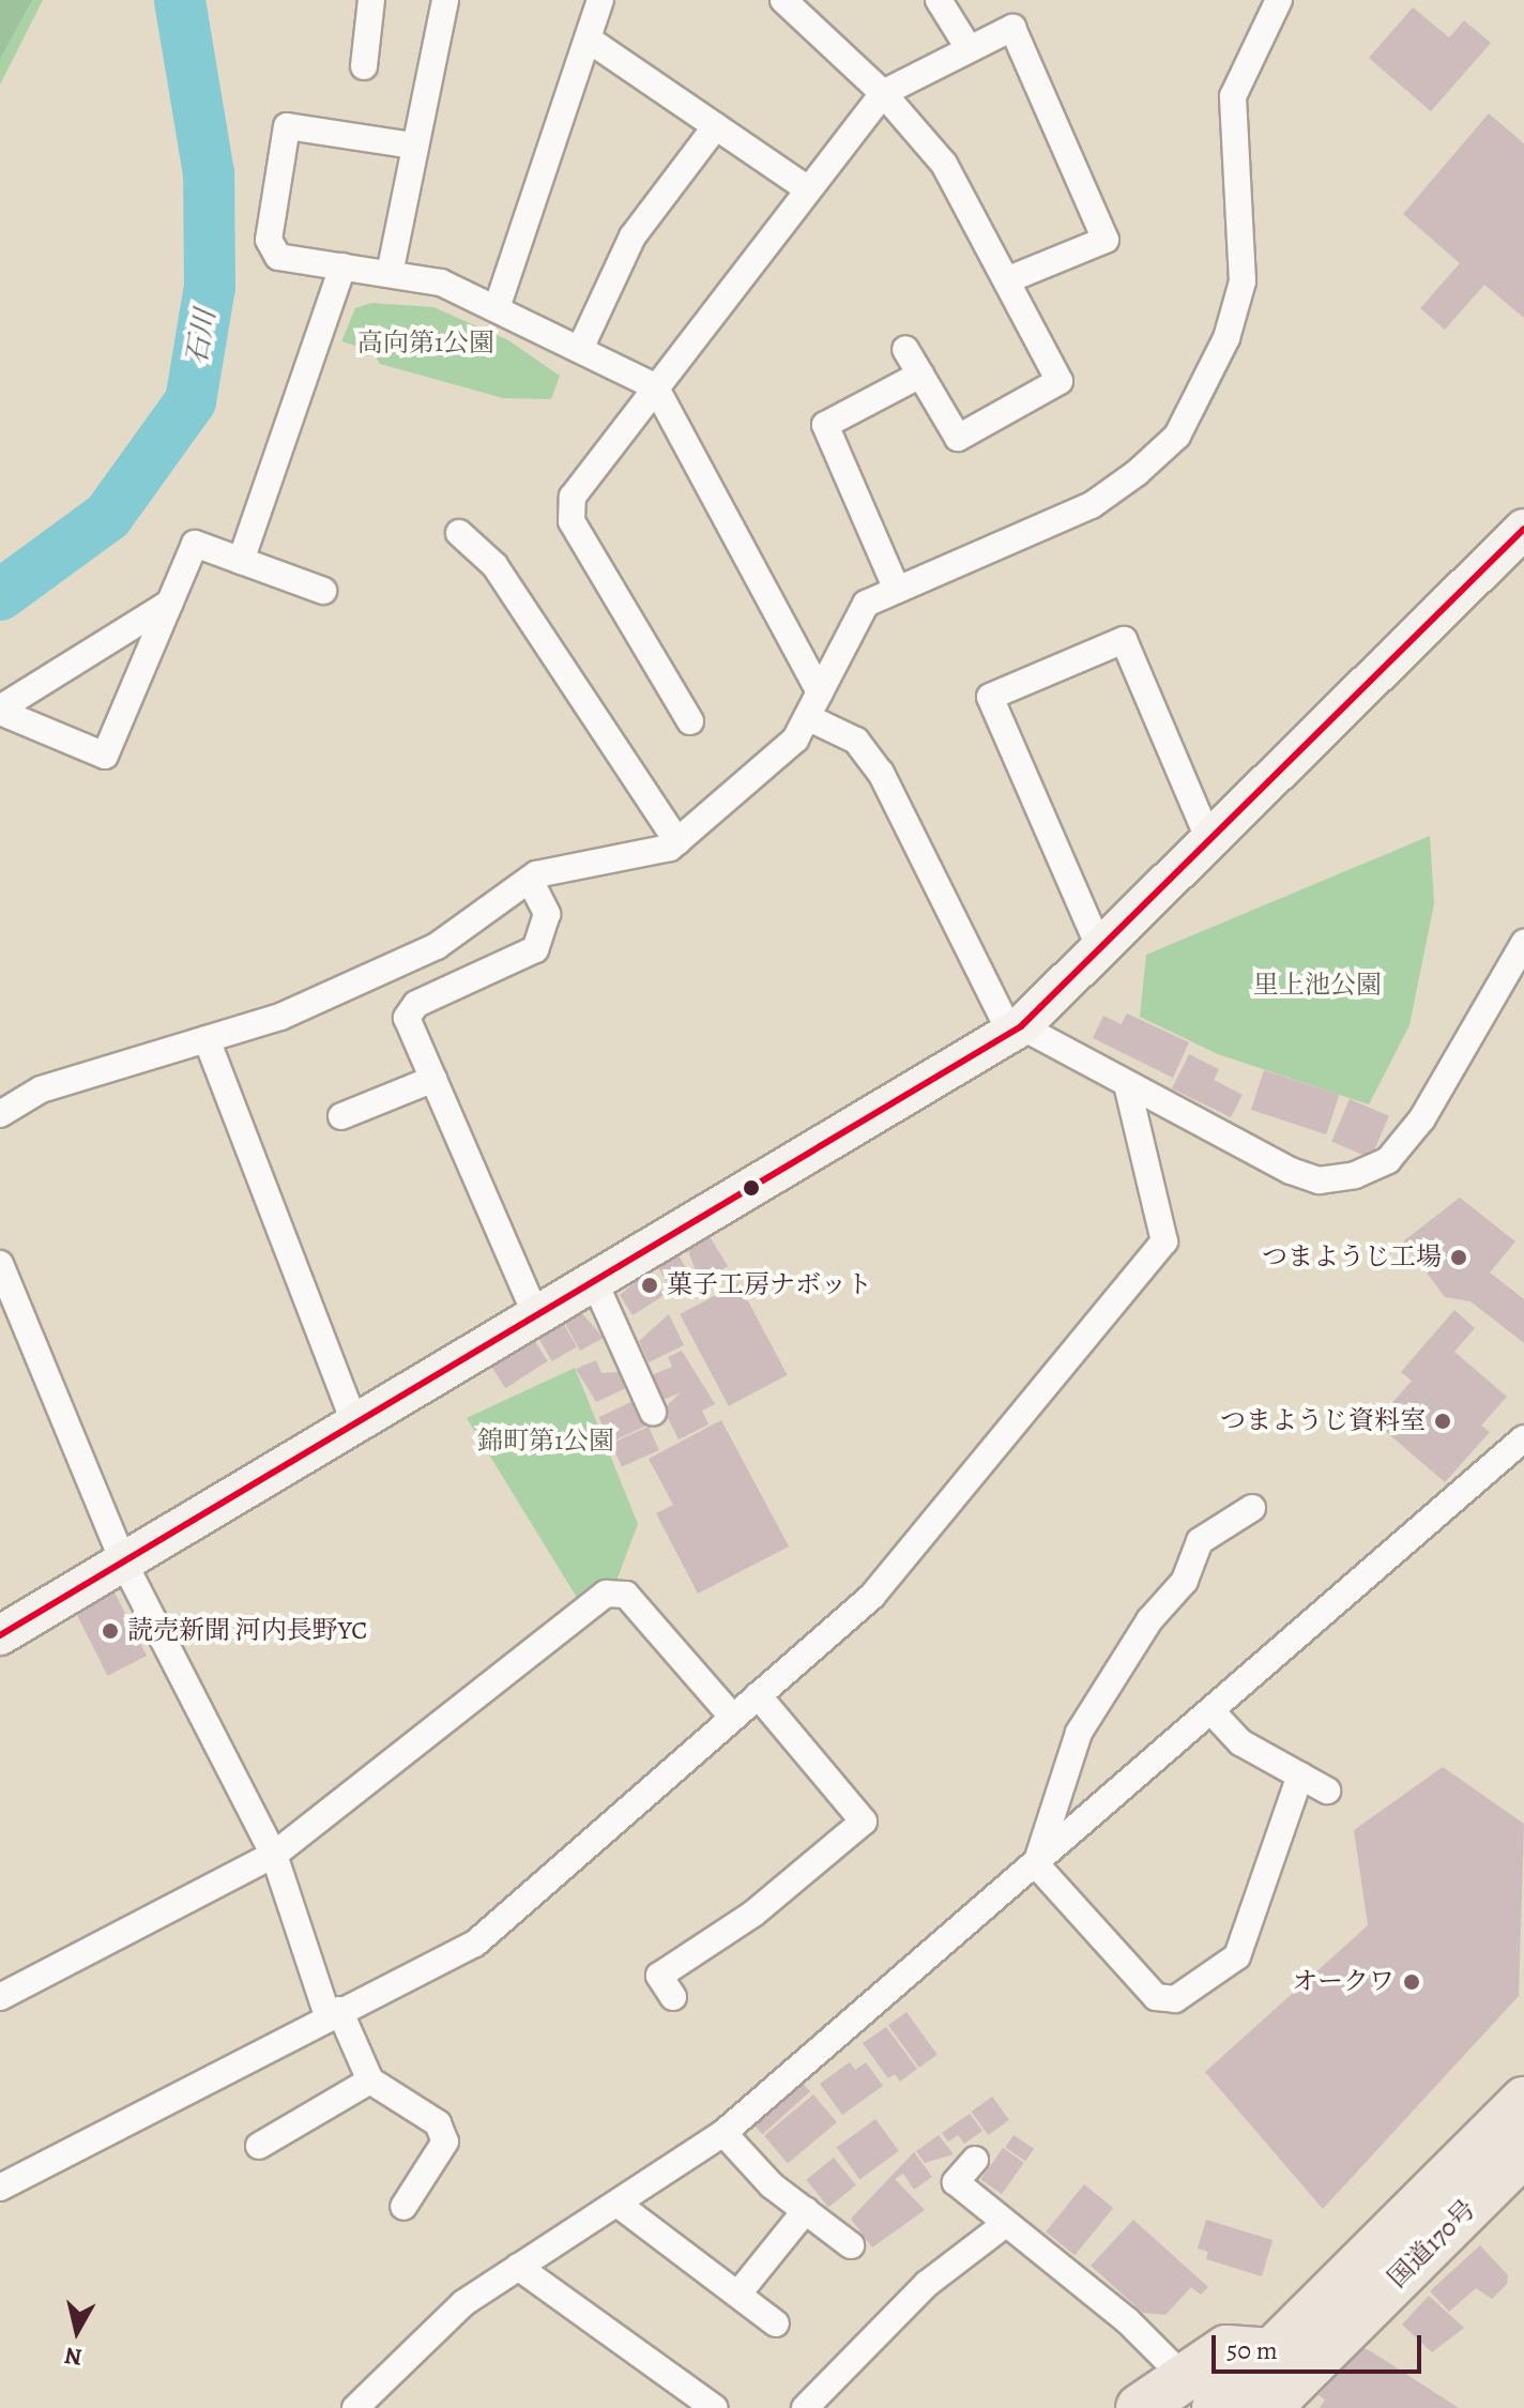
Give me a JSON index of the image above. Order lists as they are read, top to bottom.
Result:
{
  "streets": {
    "highway": ["国道170号"]
  },
  "water": ["石川"],
  "parks": ["高向第1公園", "里上池公園", "錦町第1公園"],
  "places": [
    "つまようじ工場",
    "菓子工房ナボット",
    "つまようじ資料室",
    "読売新聞 河内長野YC",
    "オークワ"
  ],
  "scale_bar": "50 m",
  "north": "bottom"
}
